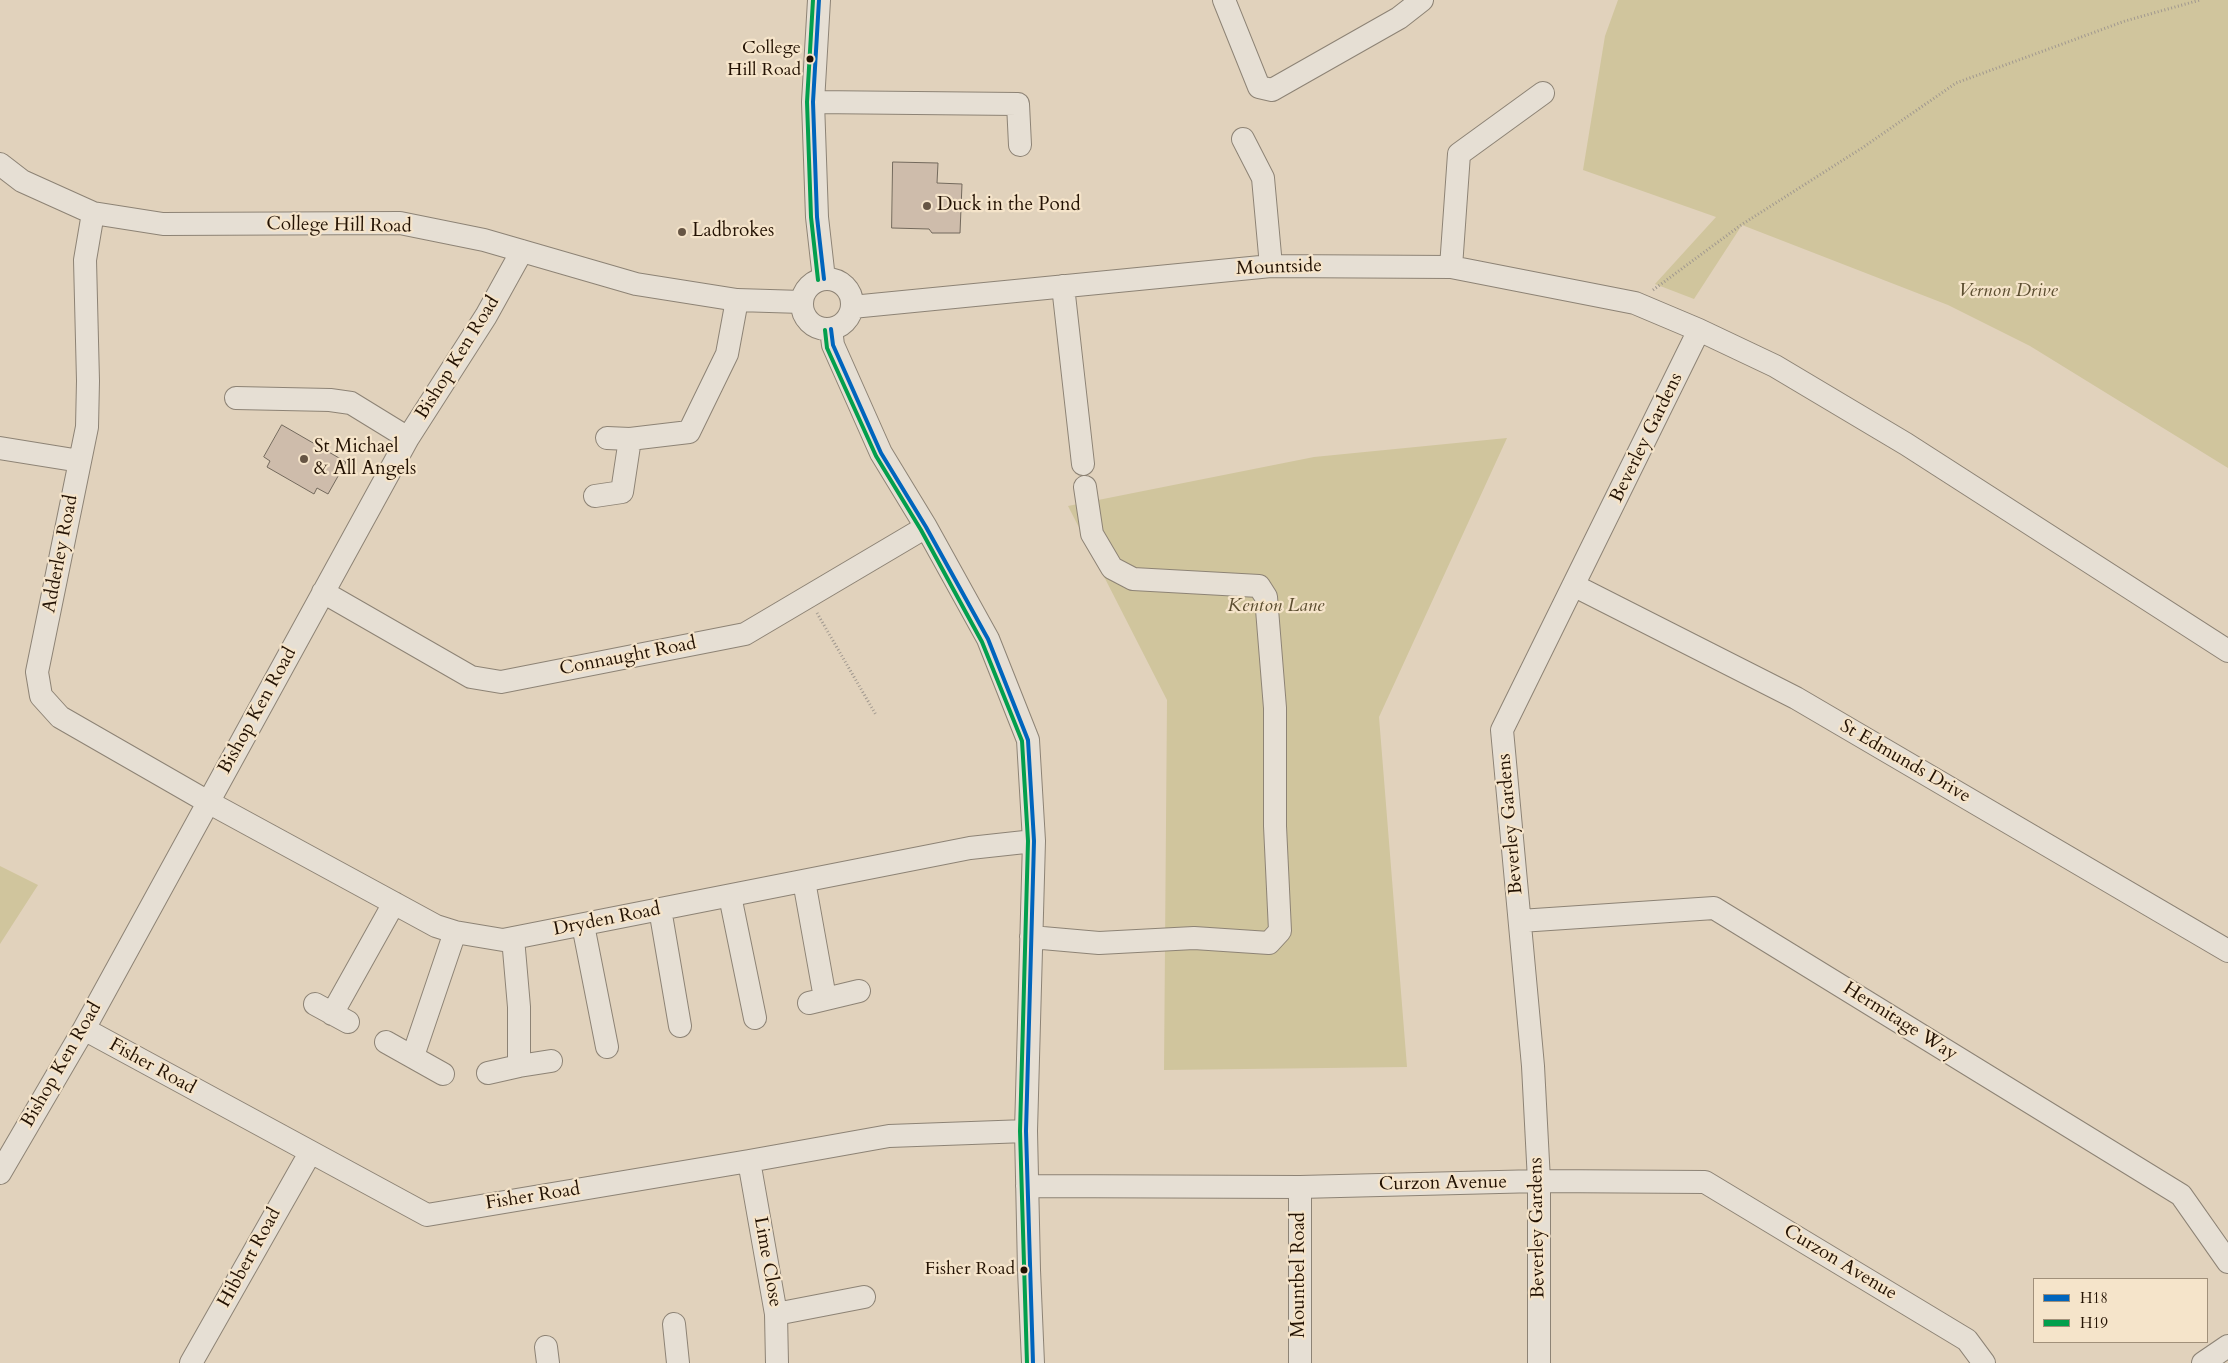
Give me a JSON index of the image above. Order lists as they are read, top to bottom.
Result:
{
  "streets": {
    "street": [
      "College Hill Road",
      "Mountside",
      "Bishop Ken Road",
      "Beverley Gardens",
      "Adderley Road",
      "Connaught Road",
      "St Edmunds Drive",
      "Dryden Road",
      "Hermitage Way",
      "Fisher Road",
      "Curzon Avenue",
      "Hibbert Road",
      "Lime Close",
      "Mountbel Road"
    ]
  },
  "crossings": [
    ["College Hill Road", "Mountside"],
    ["College Hill Road", "Bishop Ken Road"],
    ["College Hill Road", "Adderley Road"],
    ["Mountside", "Beverley Gardens"],
    ["Bishop Ken Road", "Adderley Road"],
    ["Bishop Ken Road", "Connaught Road"],
    ["Bishop Ken Road", "Dryden Road"],
    ["Bishop Ken Road", "Fisher Road"],
    ["Beverley Gardens", "St Edmunds Drive"],
    ["Beverley Gardens", "Hermitage Way"],
    ["Beverley Gardens", "Curzon Avenue"],
    ["Adderley Road", "Dryden Road"],
    ["Fisher Road", "Hibbert Road"],
    ["Fisher Road", "Lime Close"],
    ["Curzon Avenue", "Mountbel Road"]
  ],
  "parks": ["Vernon Drive", "Kenton Lane"],
  "places": [
    "College Hill Road",
    "Duck in the Pond",
    "Ladbrokes",
    "St Michael & All Angels",
    "Fisher Road"
  ],
  "lines": ["transit line H18", "transit line H19"],
  "legend": ["H18", "H19"]
}
